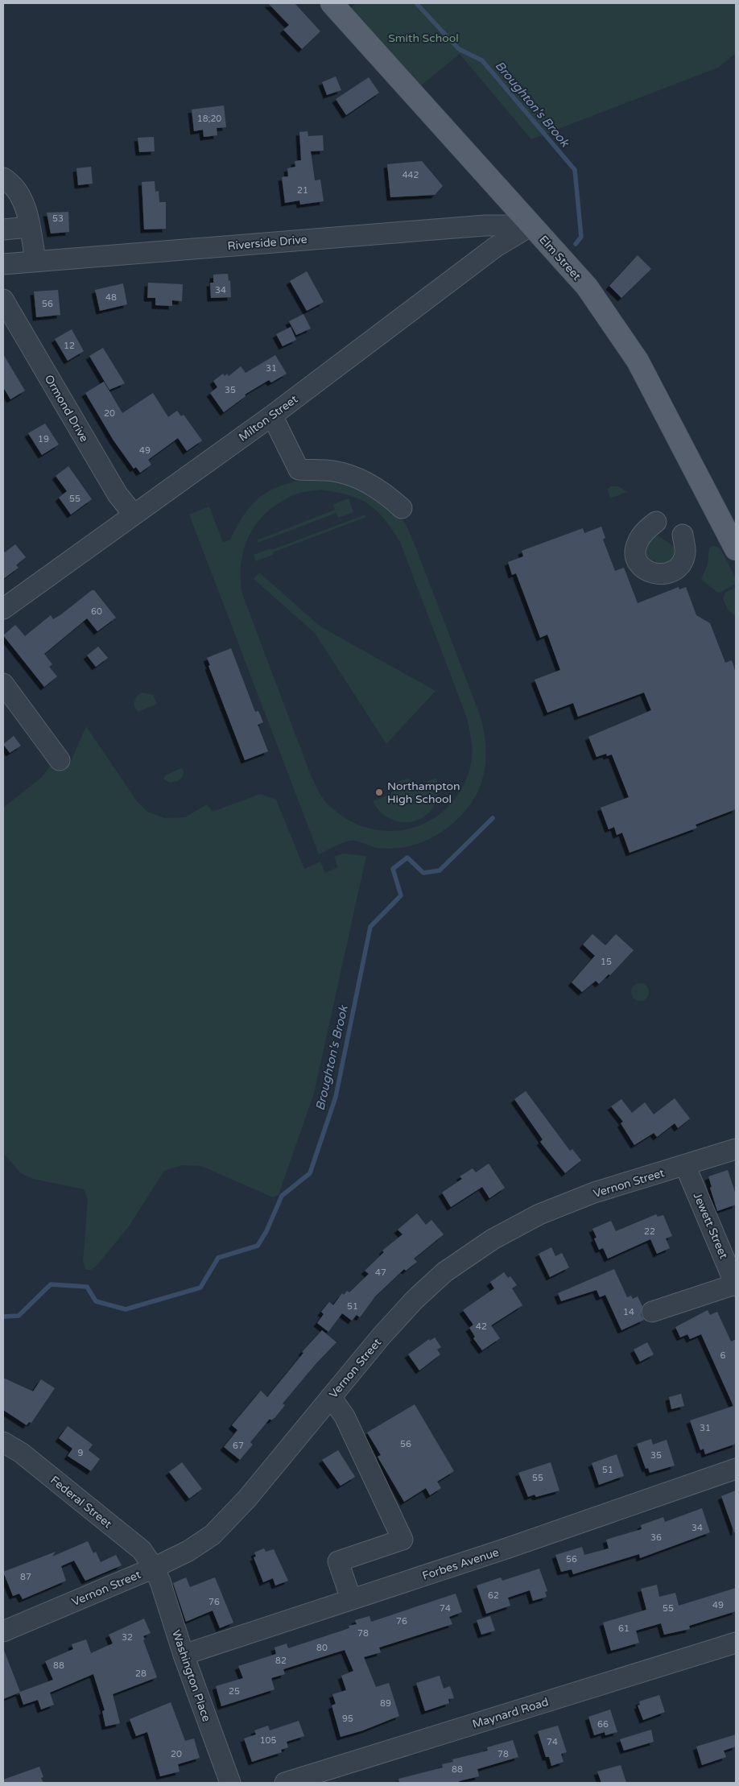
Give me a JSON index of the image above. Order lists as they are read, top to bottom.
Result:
{
  "streets": {
    "main road": ["Elm Street"],
    "street": [
      "Riverside Drive",
      "Ormond Drive",
      "Milton Street",
      "Vernon Street",
      "Jewett Street",
      "Federal Street",
      "Forbes Avenue",
      "Washington Place",
      "Maynard Road"
    ]
  },
  "crossings": [
    ["Riverside Drive", "Elm Street"],
    ["Riverside Drive", "Milton Street"],
    ["Elm Street", "Milton Street"],
    ["Ormond Drive", "Milton Street"],
    ["Vernon Street", "Jewett Street"],
    ["Vernon Street", "Federal Street"],
    ["Vernon Street", "Washington Place"],
    ["Federal Street", "Washington Place"],
    ["Forbes Avenue", "Washington Place"]
  ],
  "water": ["Broughton's Brook"],
  "parks": ["Smith School"],
  "places": ["Northampton High School"],
  "house_numbers": [
    "18;20",
    "442",
    "21",
    "53",
    "34",
    "48",
    "56",
    "12",
    "31",
    "35",
    "20",
    "19",
    "49",
    "55",
    "60",
    "15",
    "22",
    "47",
    "51",
    "14",
    "42",
    "6",
    "31",
    "56",
    "67",
    "9",
    "35",
    "51",
    "55",
    "34",
    "36",
    "56",
    "87",
    "62",
    "76",
    "49",
    "74",
    "55",
    "76",
    "61",
    "78",
    "32",
    "80",
    "82",
    "88",
    "28",
    "25",
    "89",
    "95",
    "66",
    "105",
    "74",
    "20",
    "78",
    "88"
  ]
}
